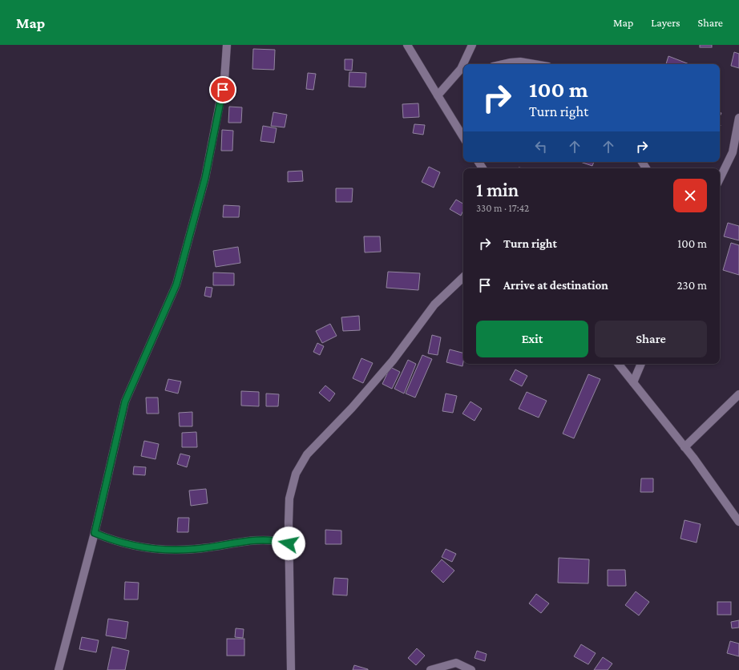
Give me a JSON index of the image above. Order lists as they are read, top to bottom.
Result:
{
  "page": {
    "header": "Map",
    "nav": ["Map", "Layers", "Share"],
    "turn": ["100 m", "Turn right"],
    "heading": ["1 min", "330 m · 17:42"],
    "list": [
      {
        "name": "Turn right",
        "value": "100 m"
      },
      {
        "name": "Arrive at destination",
        "value": "230 m"
      }
    ],
    "buttons": ["Exit", "Share"]
  }
}
